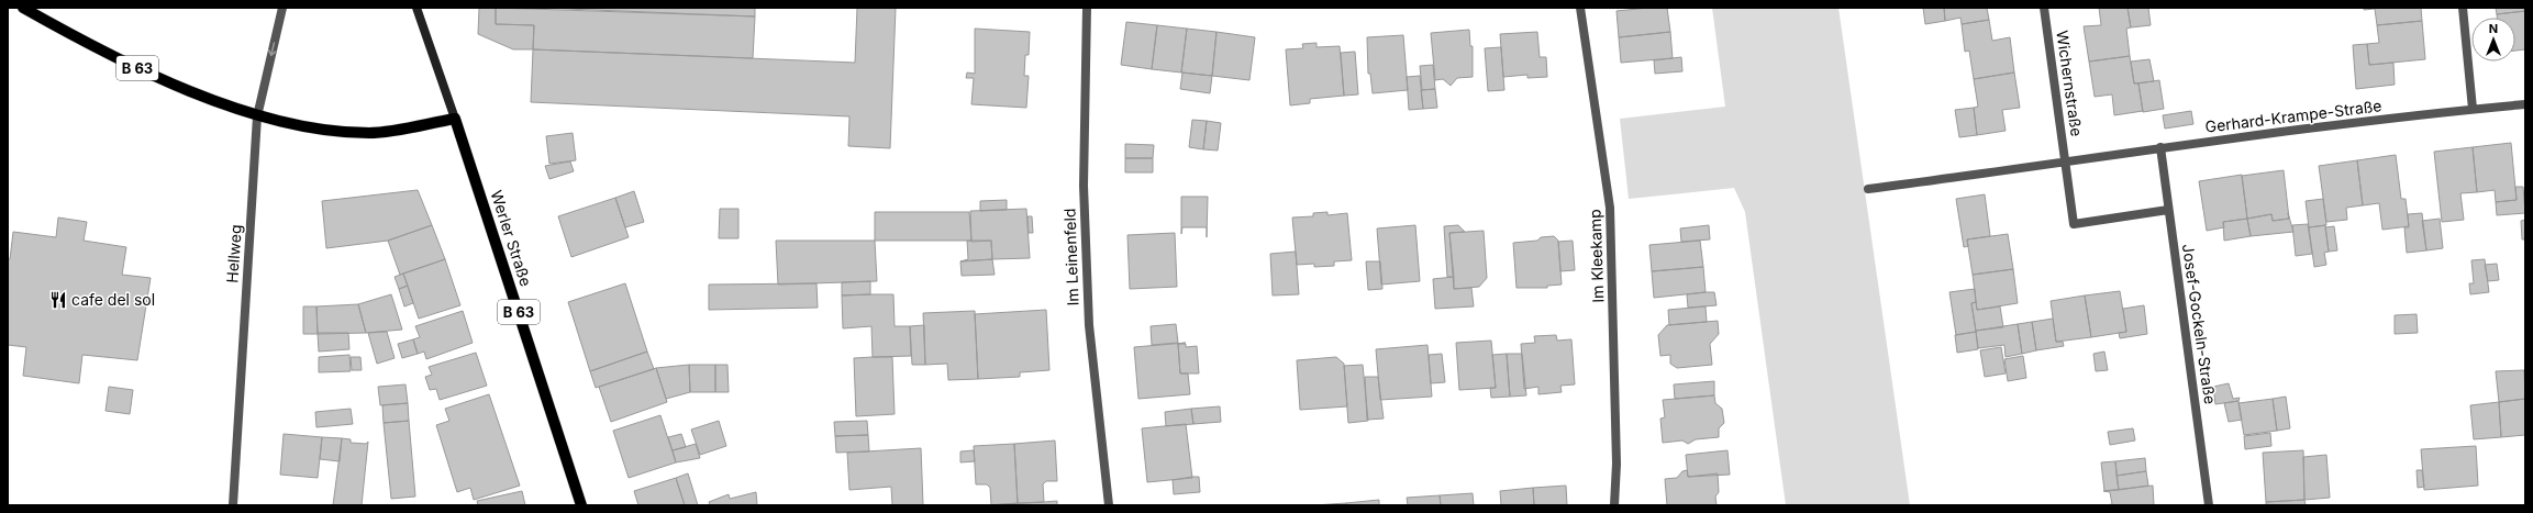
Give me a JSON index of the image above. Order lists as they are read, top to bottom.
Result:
{
  "streets": {
    "main road": ["B 63", "Werler Straße"],
    "street": [
      "Wichernstraße",
      "Gerhard-Krampe-Straße",
      "Hellweg",
      "Im Kleekamp",
      "Im Leinenfeld",
      "Josef-Gockeln-Straße"
    ]
  },
  "crossings": [
    ["B 63", "Werler Straße"],
    ["B 63", "Hellweg"],
    ["Wichernstraße", "Gerhard-Krampe-Straße"],
    ["Gerhard-Krampe-Straße", "Josef-Gockeln-Straße"]
  ],
  "places": {
    "restaurant": ["cafe del sol"]
  },
  "north": "top"
}
